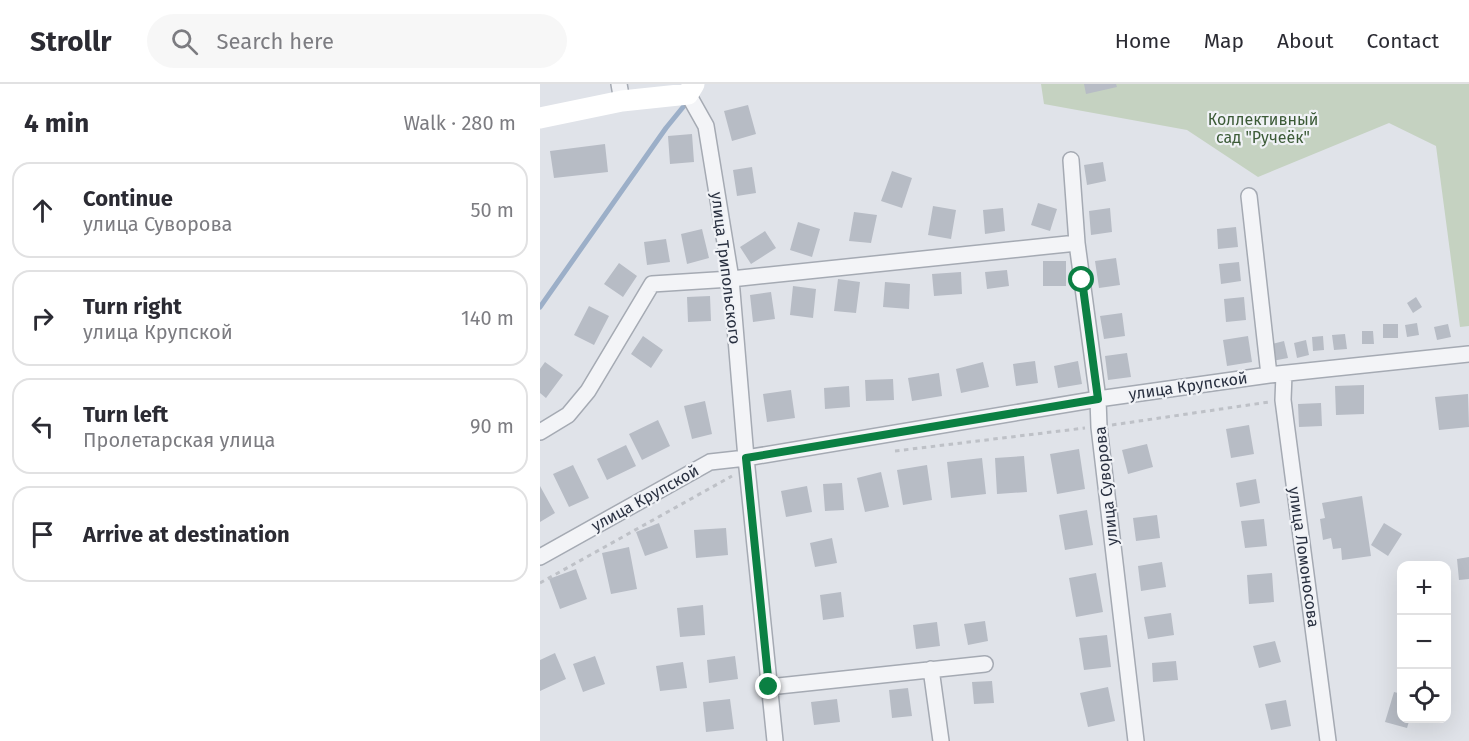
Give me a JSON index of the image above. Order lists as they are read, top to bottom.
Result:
{
  "streets": {
    "street": [
      "улица Трипольского",
      "улица Крупской",
      "улица Суворова",
      "улица Ломоносова"
    ]
  },
  "crossings": [
    ["улица Трипольского", "улица Крупской"],
    ["улица Крупской", "улица Суворова"],
    ["улица Крупской", "улица Ломоносова"]
  ],
  "parks": ["Коллективный сад \"Ручеёк\""],
  "page": {
    "header": "Strollr",
    "search": "Search here",
    "nav": [
      "Home",
      "Map",
      "About",
      "Contact"
    ],
    "heading": ["4 min", "Walk · 280 m"],
    "list": [
      ["Continue", "улица Суворова", "50 m"],
      ["Turn right", "улица Крупской", "140 m"],
      ["Turn left", "Пролетарская улица", "90 m"],
      "Arrive at destination"
    ],
    "map_buttons": ["+", "−"]
  }
}
